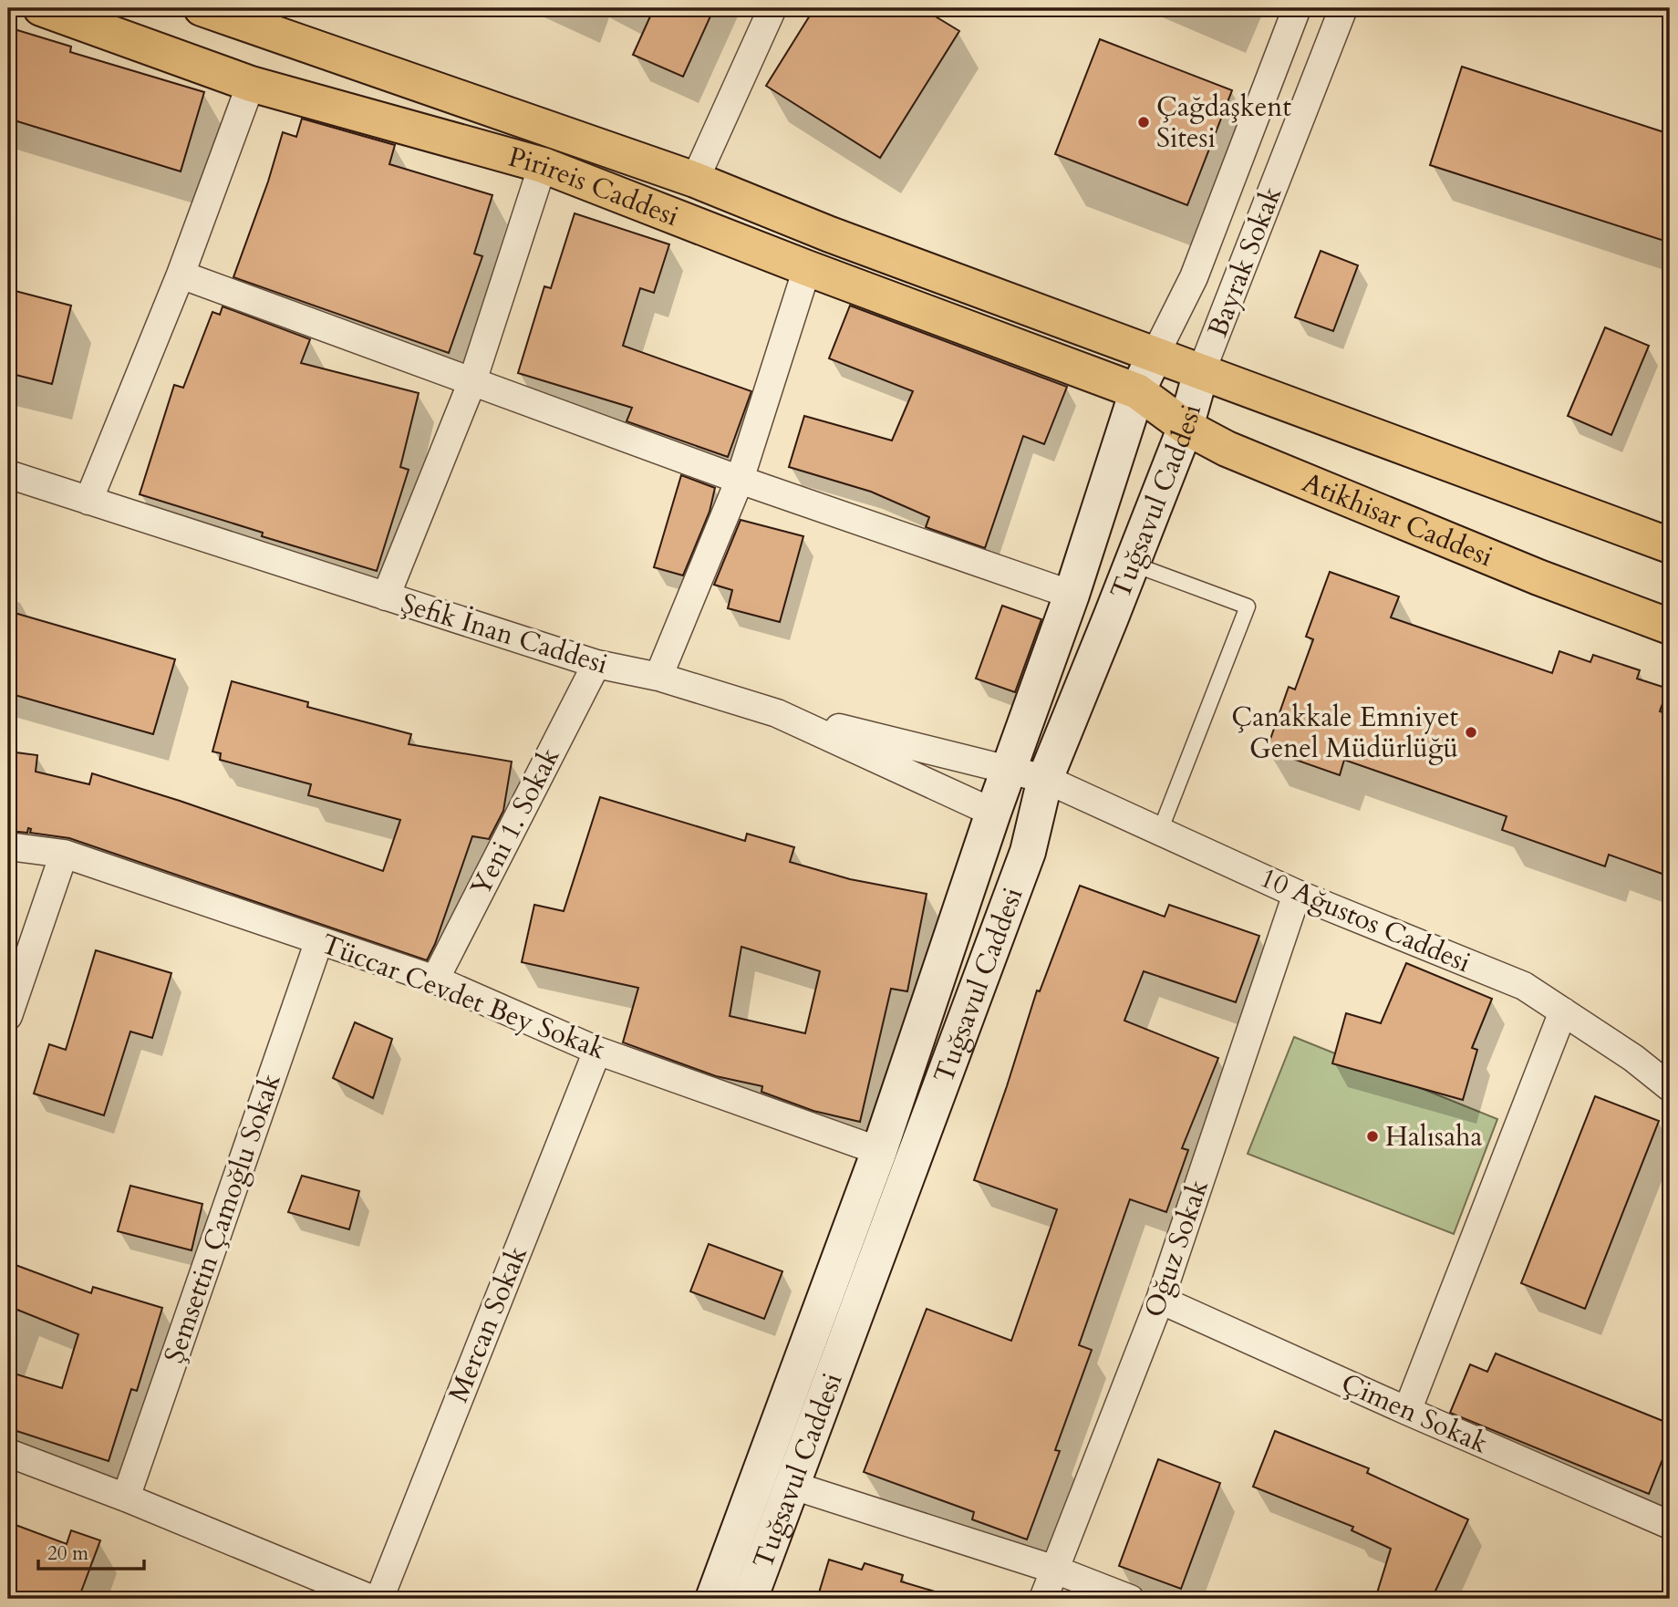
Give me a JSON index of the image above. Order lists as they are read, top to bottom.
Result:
{
  "streets": {
    "highway": ["Pirireis Caddesi", "Atikhisar Caddesi"],
    "main road": ["Tuğsavul Caddesi"],
    "street": [
      "Bayrak Sokak",
      "Şefik İnan Caddesi",
      "Yeni 1. Sokak",
      "10 Ağustos Caddesi",
      "Tüccar Cevdet Bey Sokak",
      "Şemsettin Çamoğlu Sokak",
      "Oğuz Sokak",
      "Mercan Sokak",
      "Çimen Sokak"
    ]
  },
  "crossings": [
    ["Pirireis Caddesi", "Bayrak Sokak"],
    ["Pirireis Caddesi", "Atikhisar Caddesi"],
    ["Bayrak Sokak", "Tuğsavul Caddesi"],
    ["Tuğsavul Caddesi", "Atikhisar Caddesi"],
    ["Tuğsavul Caddesi", "10 Ağustos Caddesi"],
    ["Şefik İnan Caddesi", "Yeni 1. Sokak"],
    ["Şefik İnan Caddesi", "10 Ağustos Caddesi"],
    ["Yeni 1. Sokak", "Tüccar Cevdet Bey Sokak"],
    ["10 Ağustos Caddesi", "Oğuz Sokak"],
    ["Tüccar Cevdet Bey Sokak", "Şemsettin Çamoğlu Sokak"],
    ["Tüccar Cevdet Bey Sokak", "Mercan Sokak"],
    ["Oğuz Sokak", "Çimen Sokak"]
  ],
  "places": ["Çağdaşkent Sitesi", "Çanakkale Emniyet Genel Müdürlüğü", "Halısaha"],
  "scale_bar": "20 m"
}
